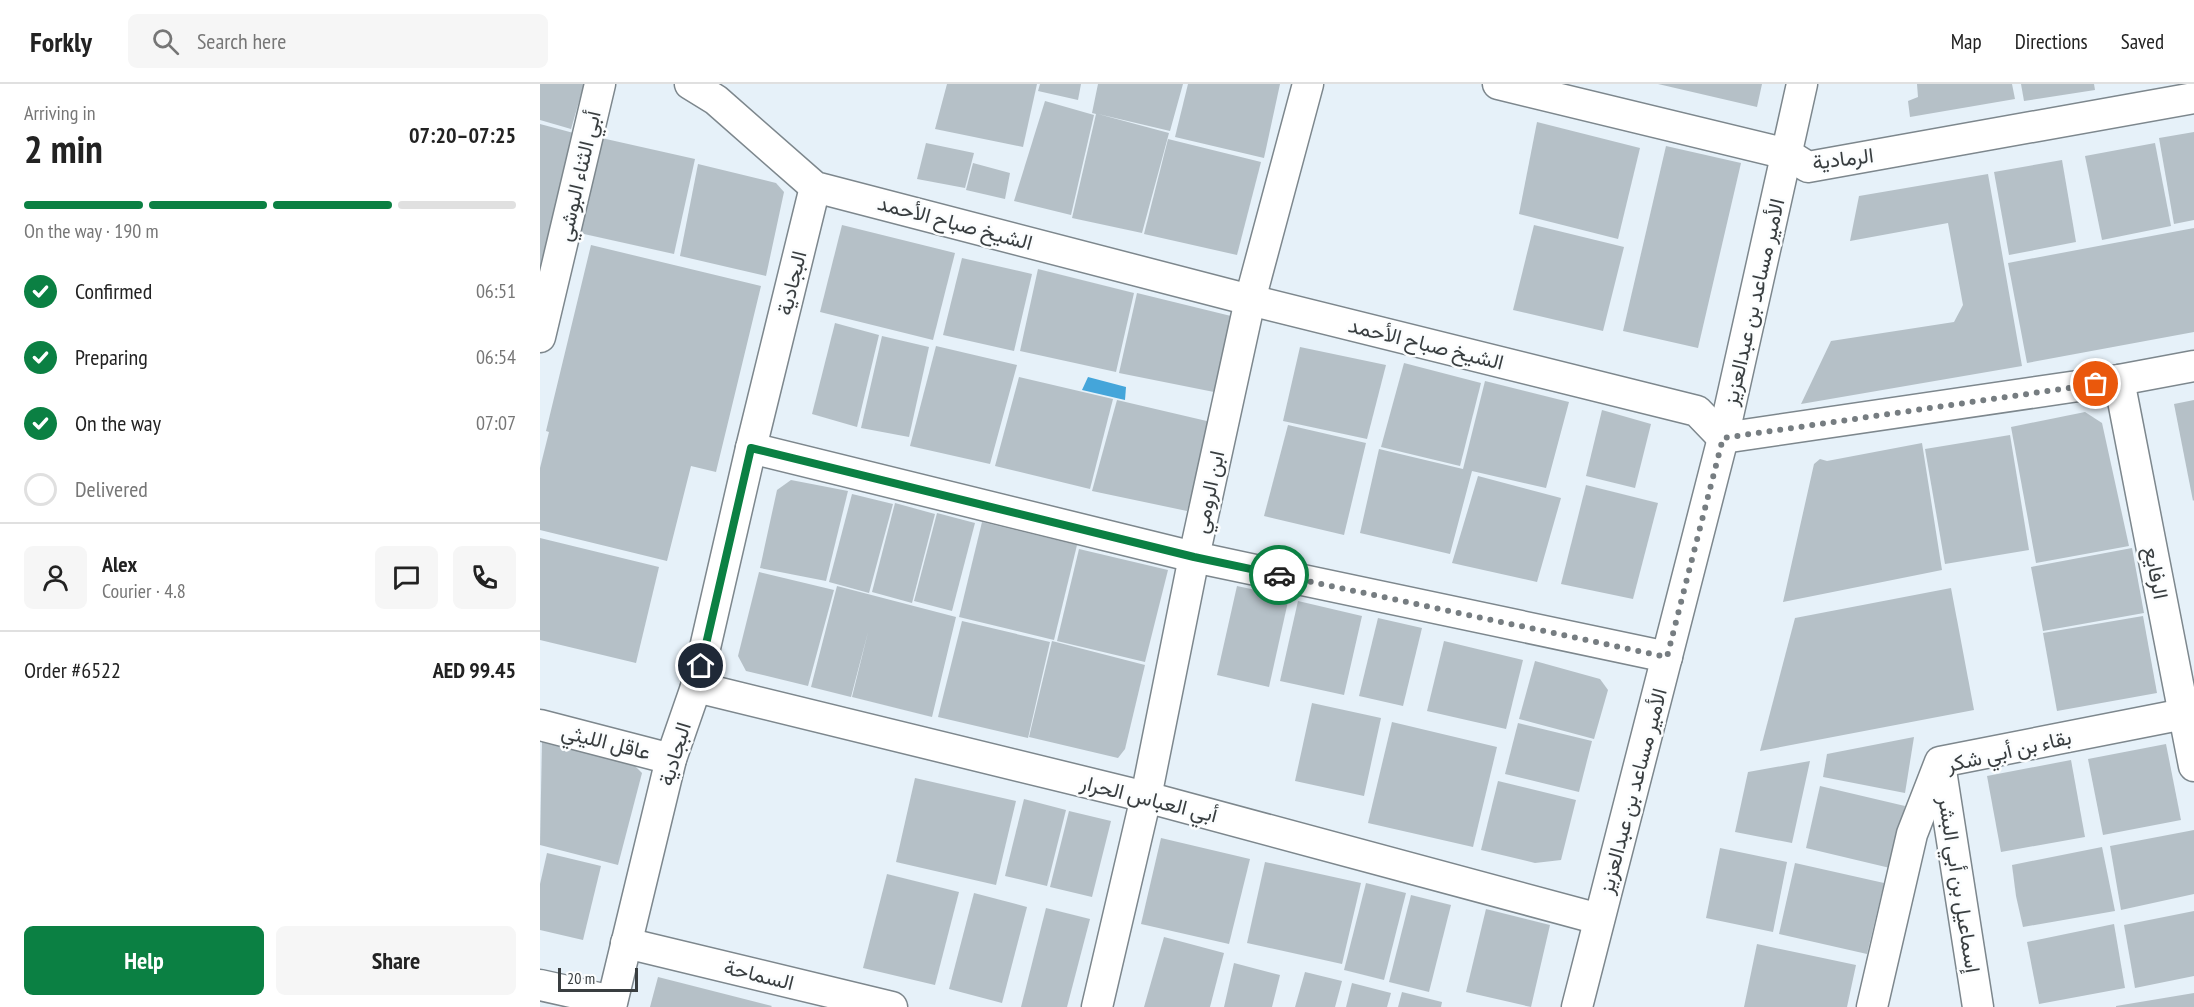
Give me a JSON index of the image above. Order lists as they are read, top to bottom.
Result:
{
  "streets": {
    "street": [
      "الرمادية",
      "أبي الثناء البوشي",
      "الشيخ صباح الأحمد",
      "البجادية",
      "الأمير مساعد بن عبدالعزيز",
      "ابن الرومي",
      "الرفايع",
      "عاقل الليثي",
      "بقاء بن أبي شكر",
      "أبي العباس الحرار",
      "إسماعيل بن أبي البشر",
      "السماحة"
    ]
  },
  "crossings": [
    ["الرمادية", "الأمير مساعد بن عبدالعزيز"],
    ["الشيخ صباح الأحمد", "البجادية"],
    ["الشيخ صباح الأحمد", "الأمير مساعد بن عبدالعزيز"],
    ["الشيخ صباح الأحمد", "ابن الرومي"],
    ["البجادية", "عاقل الليثي"],
    ["البجادية", "أبي العباس الحرار"],
    ["البجادية", "السماحة"],
    ["الأمير مساعد بن عبدالعزيز", "أبي العباس الحرار"],
    ["ابن الرومي", "أبي العباس الحرار"],
    ["الرفايع", "بقاء بن أبي شكر"],
    ["بقاء بن أبي شكر", "إسماعيل بن أبي البشر"]
  ],
  "scale_bar": "20 m",
  "page": {
    "header": "Forkly",
    "search": "Search here",
    "nav": ["Map", "Directions", "Saved"],
    "heading": ["2 min", "Arriving in", "07:20–07:25"],
    "panel": [
      "Alex",
      "Courier · 4.8",
      "Order #6522",
      "AED 99.45"
    ],
    "bar": "On the way · 190 m",
    "list": [
      ["Confirmed", "06:51"],
      ["Preparing", "06:54"],
      ["On the way", "07:07"],
      "Delivered"
    ],
    "buttons": ["Help", "Share"],
    "scale": "20 m"
  }
}
